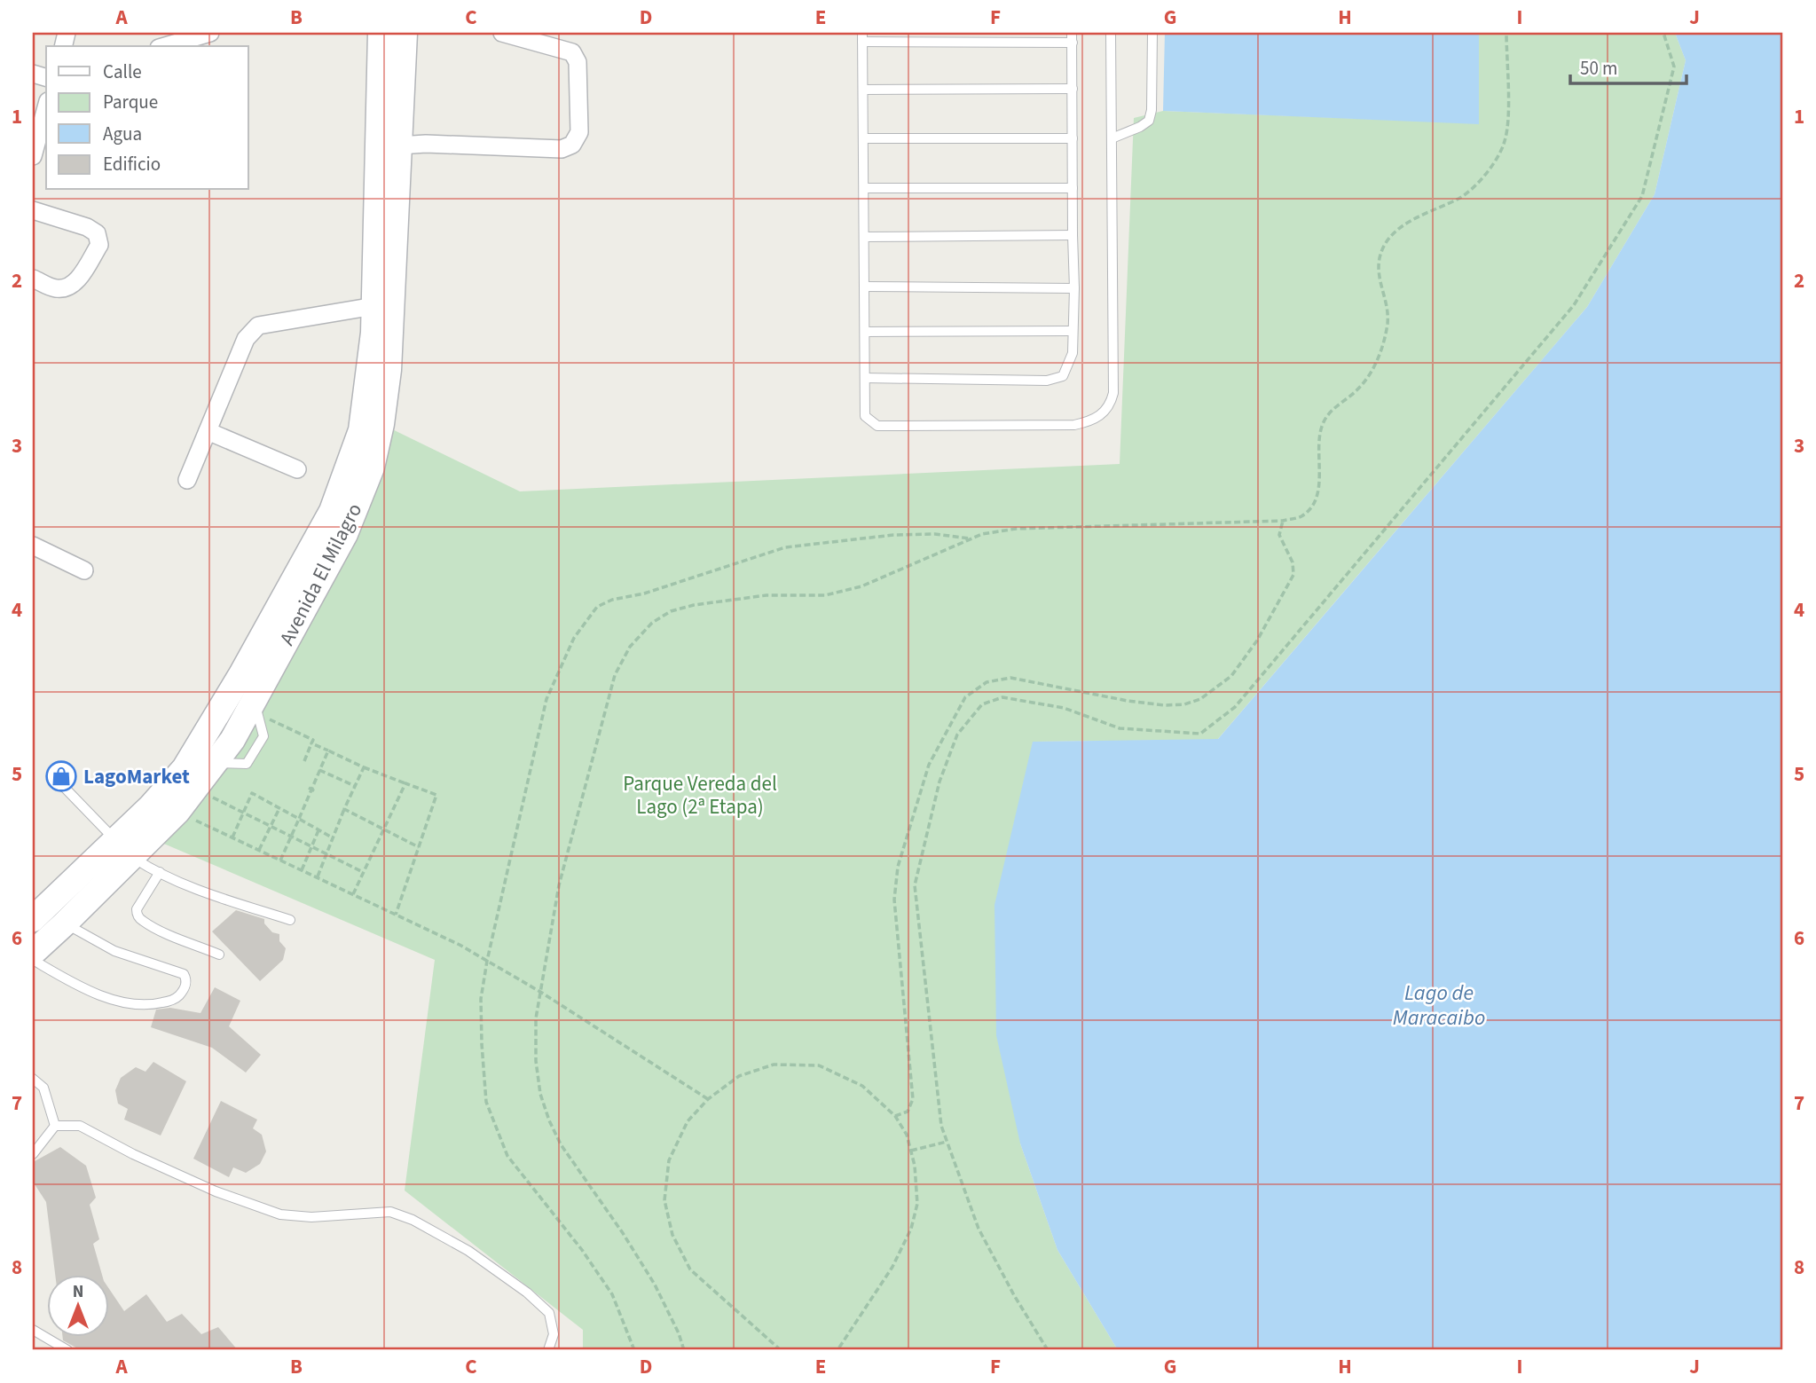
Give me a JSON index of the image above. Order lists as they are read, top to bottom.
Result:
{
  "streets": {
    "main road": ["Avenida El Milagro"]
  },
  "water": ["Lago de Maracaibo"],
  "parks": ["Parque Vereda del Lago (2ª Etapa)"],
  "places": {
    "shop": ["LagoMarket"]
  },
  "legend": [
    "Calle",
    "Parque",
    "Agua",
    "Edificio"
  ],
  "scale_bar": "50 m",
  "north": "top",
  "grid": {
    "columns": [
      "A",
      "B",
      "C",
      "D",
      "E",
      "F",
      "G",
      "H",
      "I",
      "J"
    ],
    "rows": [
      "1",
      "2",
      "3",
      "4",
      "5",
      "6",
      "7",
      "8"
    ]
  }
}
